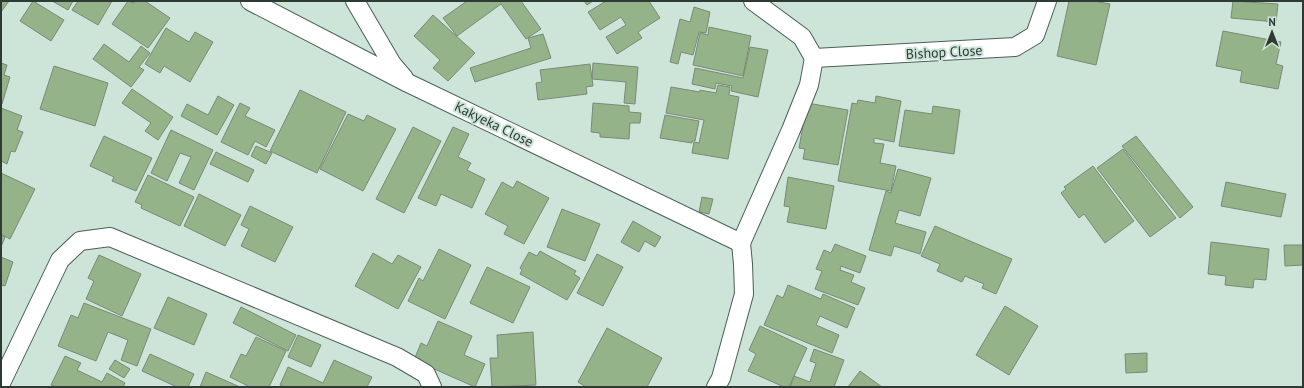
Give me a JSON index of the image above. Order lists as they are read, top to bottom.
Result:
{
  "streets": {
    "street": ["Bishop Close", "Kakyeka Close"]
  },
  "north": "top"
}
